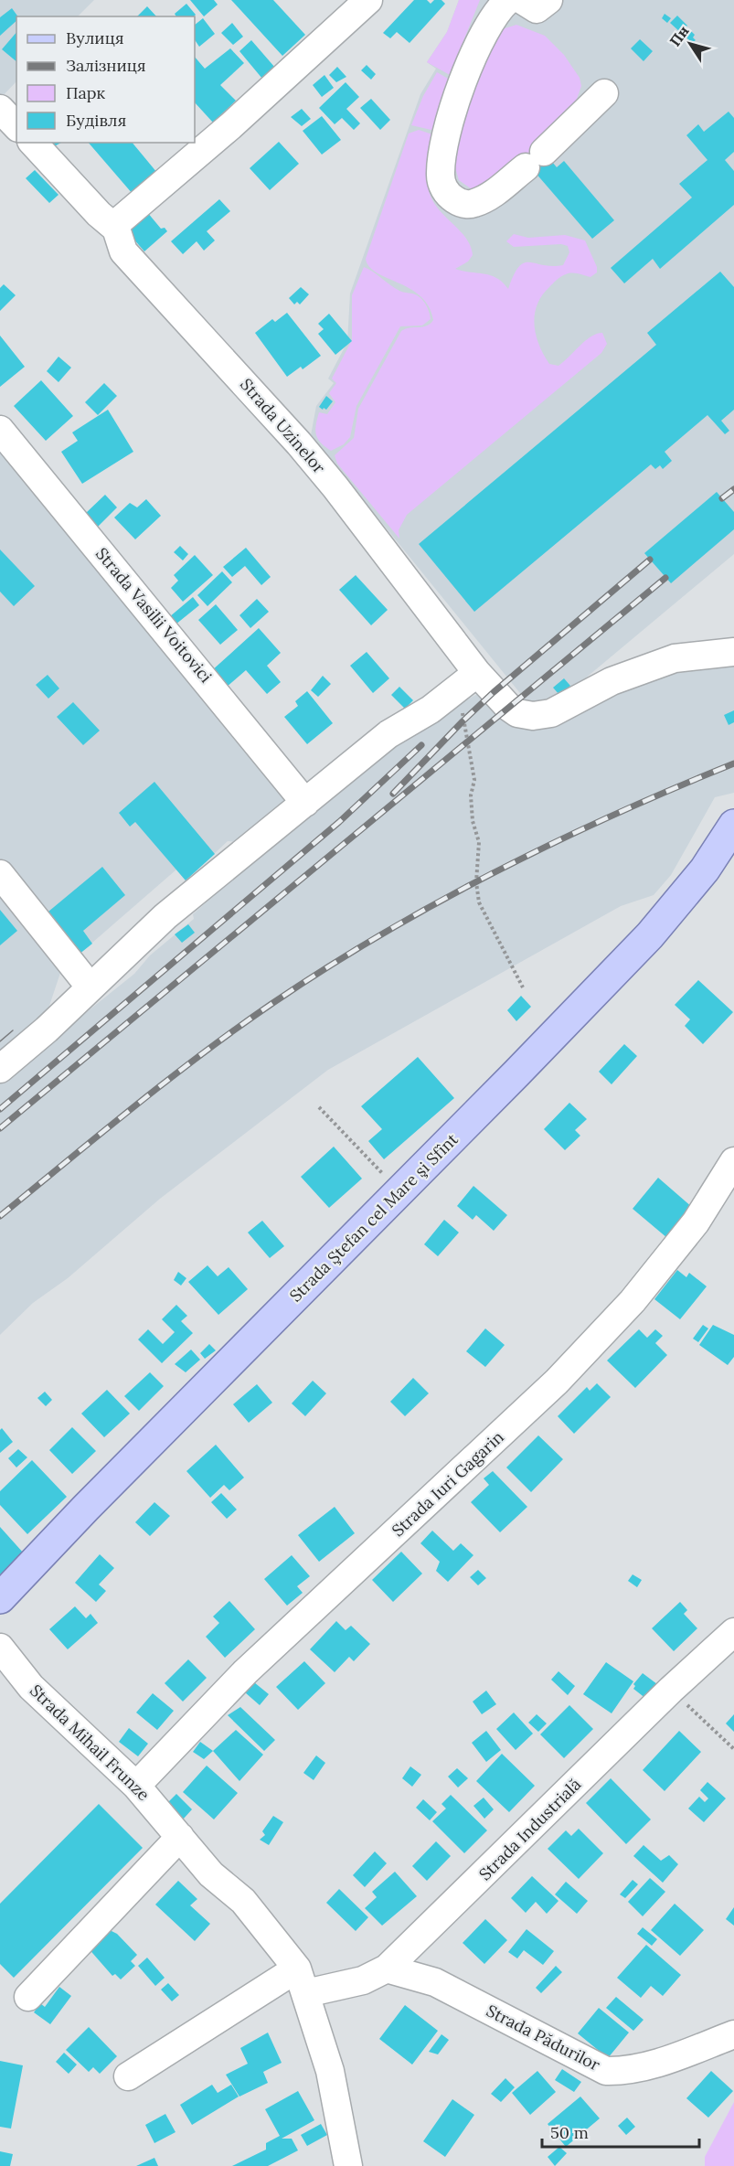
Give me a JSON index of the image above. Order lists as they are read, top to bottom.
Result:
{
  "streets": {
    "main road": ["Strada Ştefan cel Mare şi Sfînt"],
    "street": [
      "Strada Uzinelor",
      "Strada Vasilii Voitovici",
      "Strada Iuri Gagarin",
      "Strada Mihail Frunze",
      "Strada Industrială",
      "Strada Pădurilor"
    ]
  },
  "crossings": [
    ["Strada Iuri Gagarin", "Strada Mihail Frunze"],
    ["Strada Mihail Frunze", "Strada Industrială"],
    ["Strada Industrială", "Strada Pădurilor"]
  ],
  "legend": [
    "Вулиця",
    "Залізниця",
    "Парк",
    "Будівля"
  ],
  "scale_bar": "50 m",
  "north": "top left"
}
